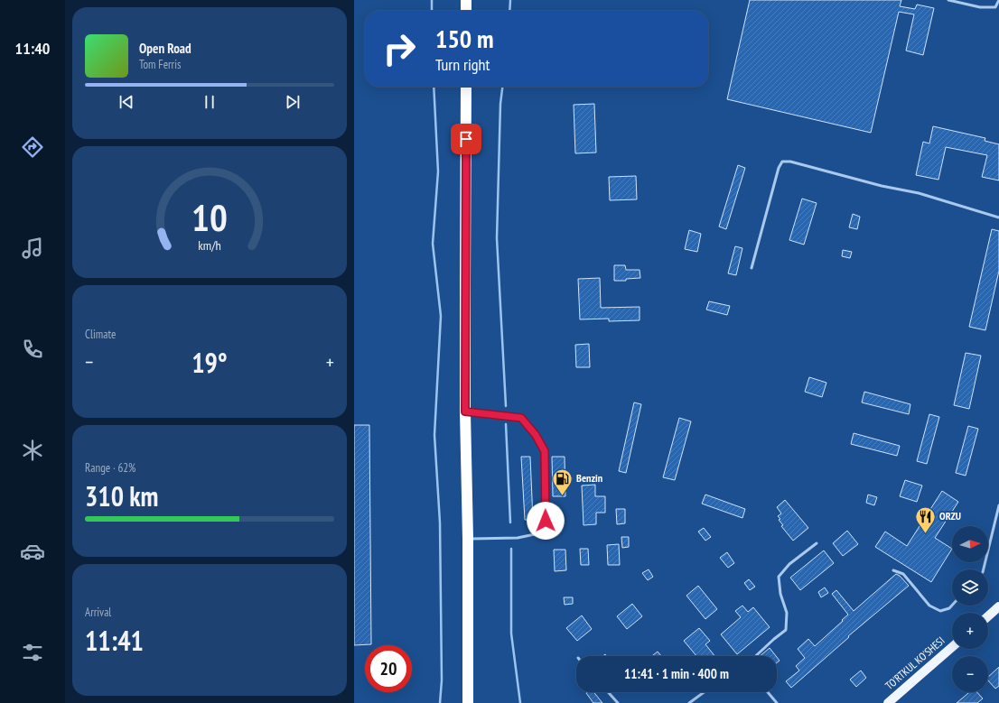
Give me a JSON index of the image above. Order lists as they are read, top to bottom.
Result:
{
  "streets": {
    "main road": ["TO'RTKUL KO'SHESI"]
  },
  "places": {
    "fuel station": ["Benzin"],
    "restaurant": ["ORZU"]
  },
  "north": "right",
  "page": {
    "tabs": "11:40",
    "turn": ["150 m", "Turn right"],
    "song": ["Open Road", "Tom Ferris"],
    "tile": [
      "Climate",
      ["Range · 62%", "310 km"],
      ["Arrival", "11:41"]
    ],
    "heat": ["−", "19°", "+"],
    "map_buttons": ["+", "−"],
    "limit": "20",
    "trip": "11:41 · 1 min · 400 m",
    "gauge": ["10", "km/h"]
  }
}
